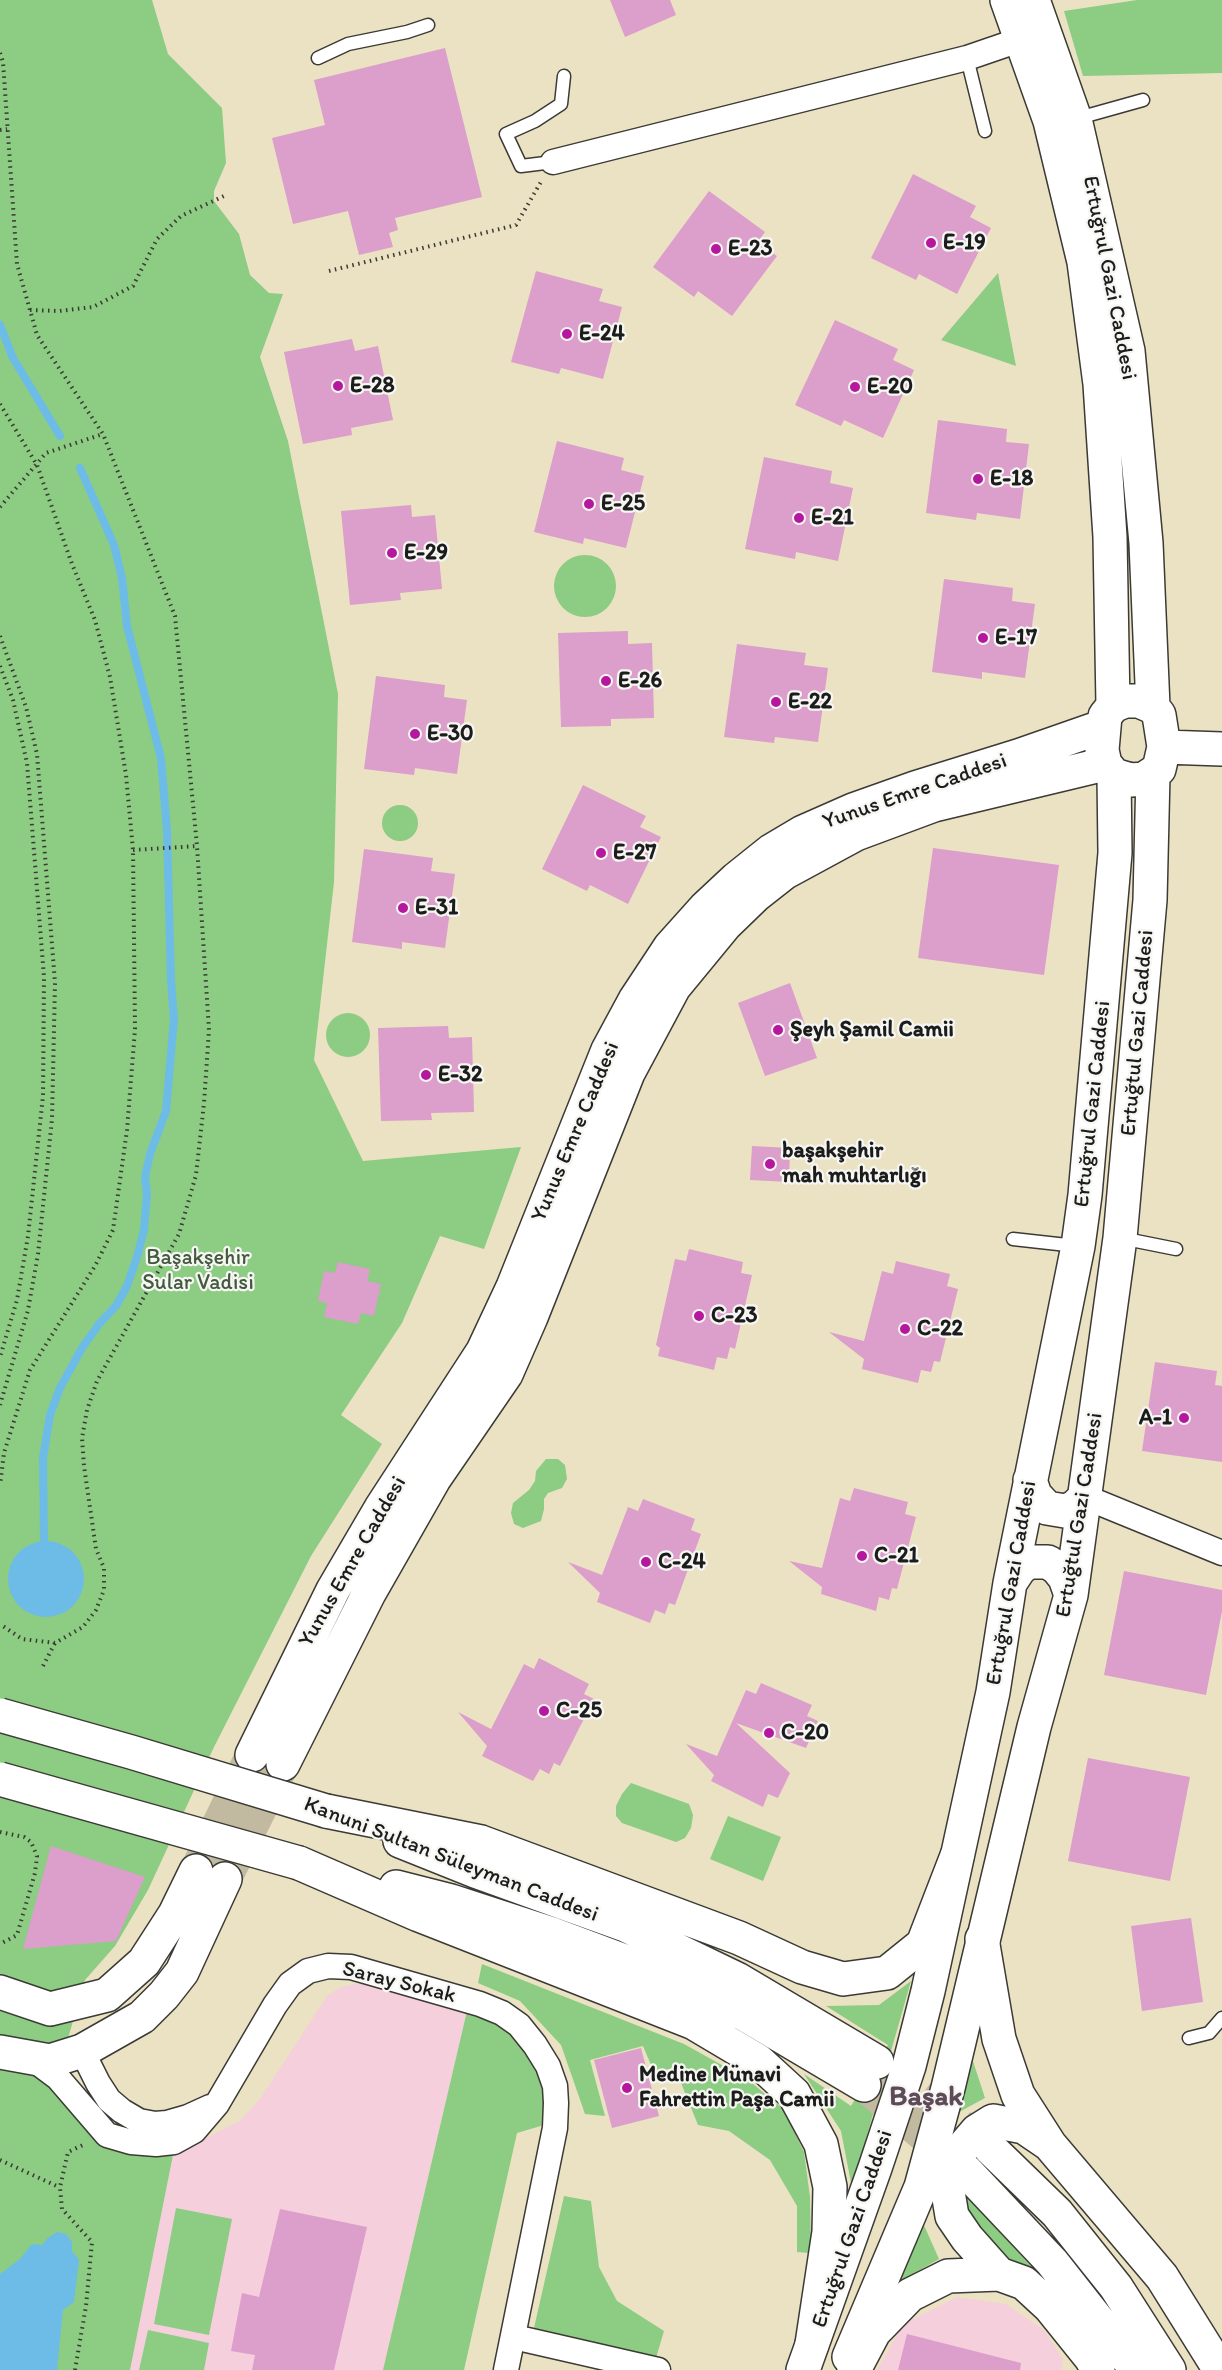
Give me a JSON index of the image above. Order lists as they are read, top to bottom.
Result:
{
  "streets": {
    "main road": [
      "Ertuğrul Gazi Caddesi",
      "Yunus Emre Caddesi",
      "Ertuğtul Gazi Caddesi",
      "Kanuni Sultan Süleyman Caddesi"
    ],
    "street": ["Saray Sokak"]
  },
  "crossings": [
    ["Ertuğrul Gazi Caddesi", "Yunus Emre Caddesi"],
    ["Ertuğrul Gazi Caddesi", "Ertuğtul Gazi Caddesi"],
    ["Yunus Emre Caddesi", "Ertuğtul Gazi Caddesi"]
  ],
  "districts": ["Başak"],
  "parks": ["Başakşehir Sular Vadisi"],
  "places": [
    "E-19",
    "E-23",
    "E-24",
    "E-28",
    "E-20",
    "E-18",
    "E-25",
    "E-21",
    "E-29",
    "E-17",
    "E-26",
    "E-22",
    "E-30",
    "E-27",
    "E-31",
    "Şeyh Şamil Camii",
    "E-32",
    "başakşehir mah muhtarlığı",
    "C-23",
    "C-22",
    "A-1",
    "C-21",
    "C-24",
    "C-25",
    "C-20",
    "Medine Münavi Fahrettin Paşa Camii"
  ]
}
